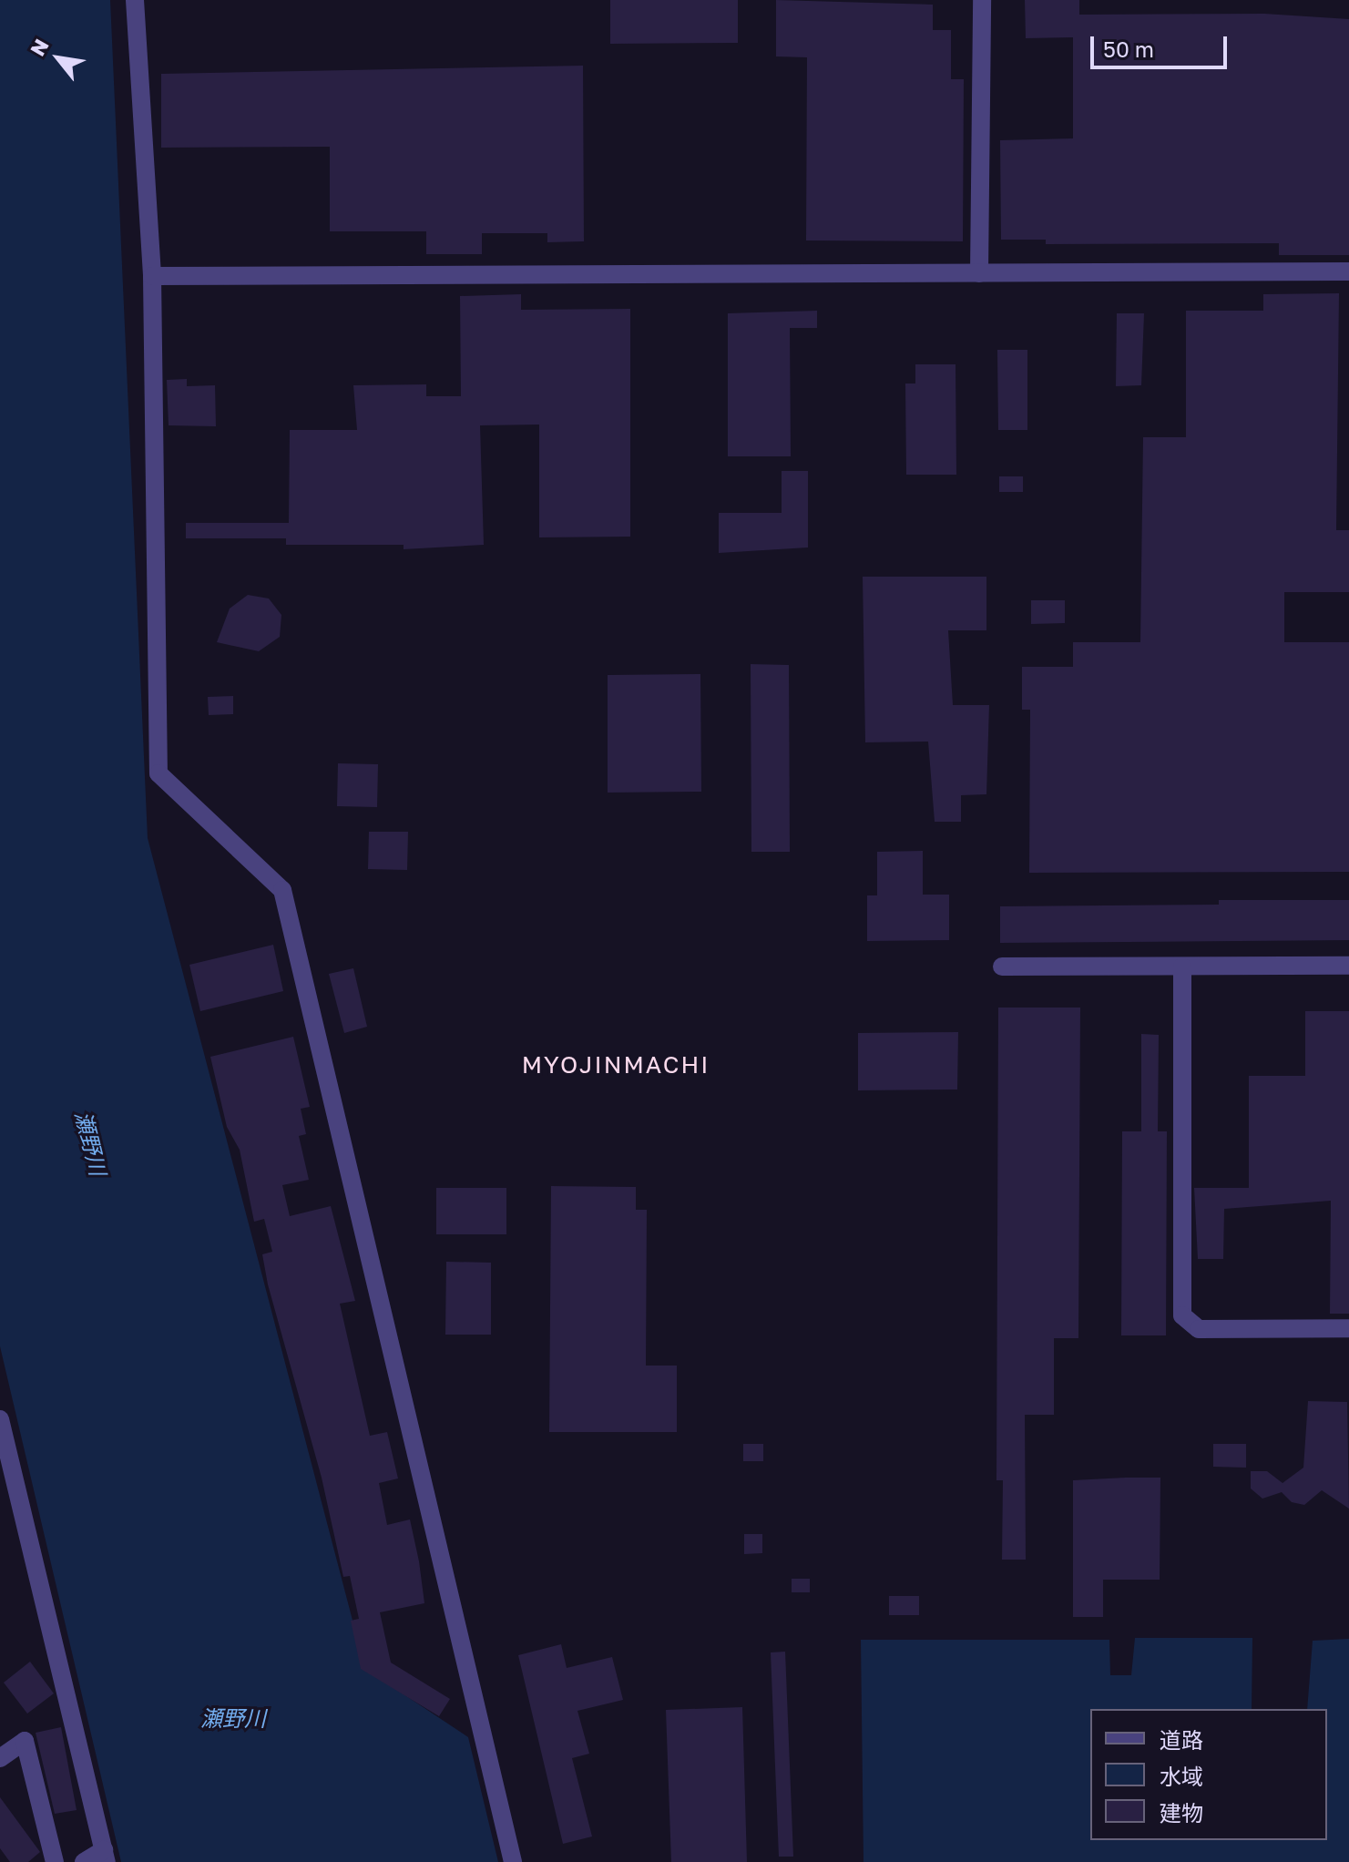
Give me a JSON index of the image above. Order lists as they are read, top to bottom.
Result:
{
  "districts": ["MYOJINMACHI"],
  "water": ["瀬野川"],
  "legend": ["道路", "水域", "建物"],
  "scale_bar": "50 m",
  "north": "top left"
}
